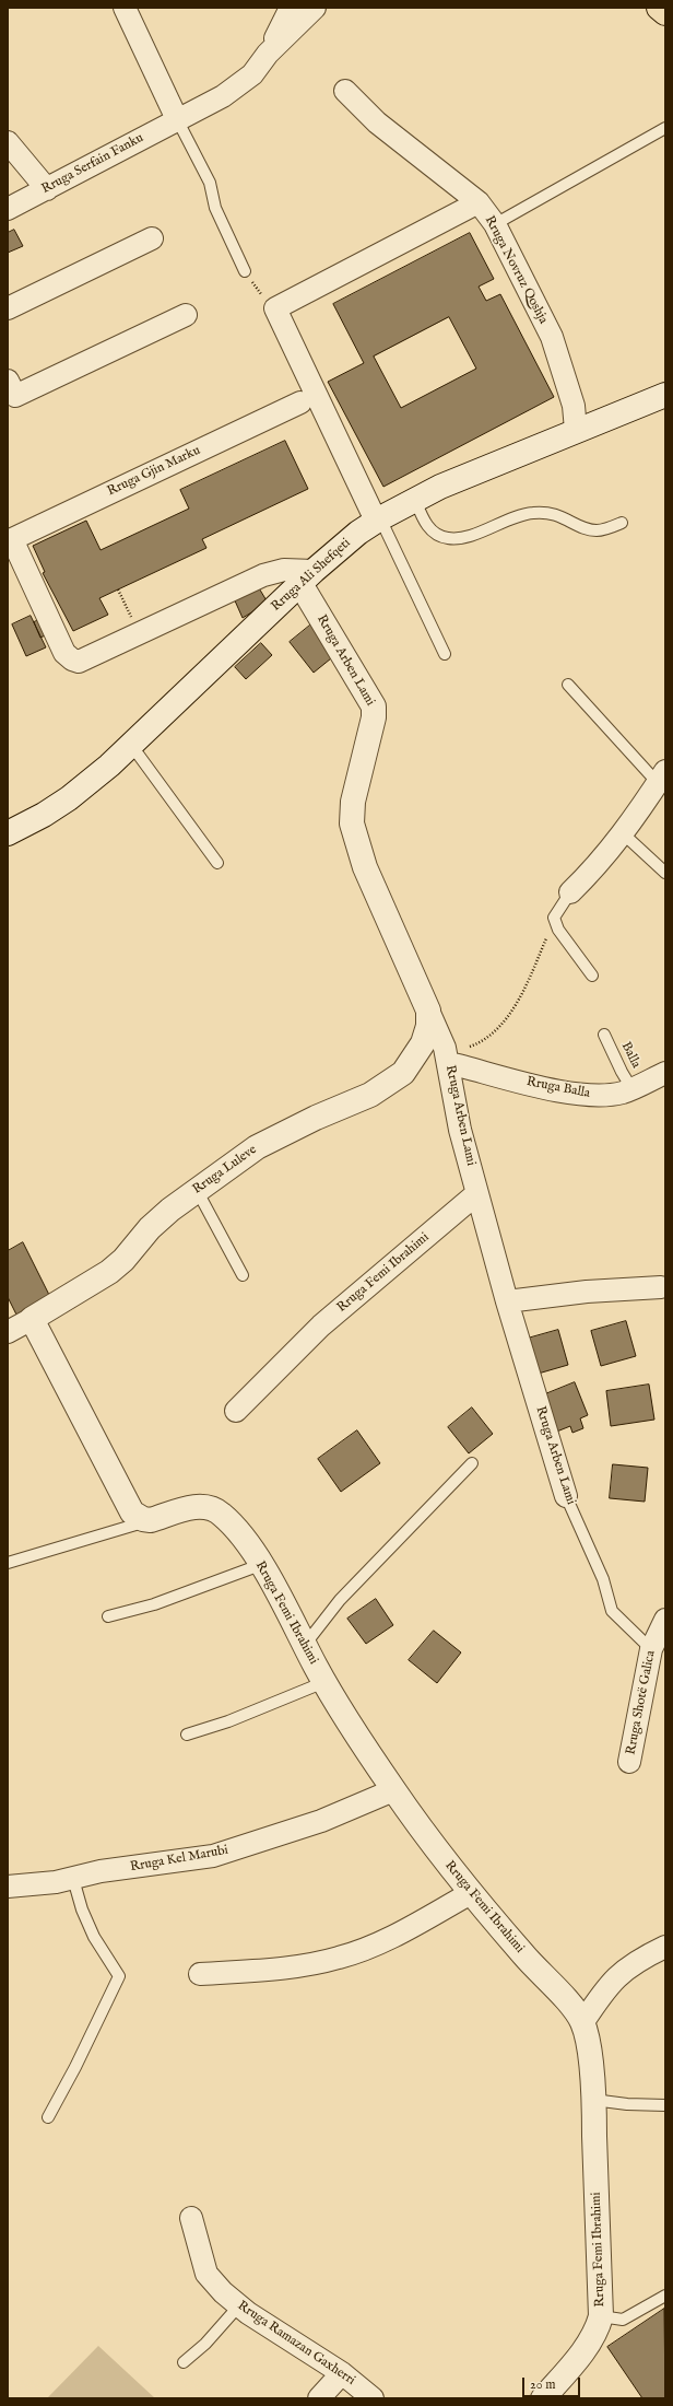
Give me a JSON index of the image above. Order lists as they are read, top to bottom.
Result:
{
  "streets": {
    "street": [
      "Rruga Serfain Fanku",
      "Rruga Novruz Qoshja",
      "Rruga Gjin Marku",
      "Rruga Ali Shefqeti",
      "Rruga Arben Lami",
      "Rruga Balla",
      "Rruga Luleve",
      "Rruga Femi Ibrahimi",
      "Rruga Shotë Galica",
      "Rruga Kel Marubi",
      "Rruga Ramazan Gaxherri"
    ],
    "lane": ["Balla"]
  },
  "crossings": [
    ["Rruga Novruz Qoshja", "Rruga Ali Shefqeti"],
    ["Rruga Ali Shefqeti", "Rruga Arben Lami"],
    ["Rruga Arben Lami", "Rruga Balla"],
    ["Rruga Arben Lami", "Rruga Luleve"],
    ["Rruga Arben Lami", "Rruga Femi Ibrahimi"],
    ["Rruga Arben Lami", "Rruga Shotë Galica"],
    ["Balla", "Rruga Balla"],
    ["Rruga Femi Ibrahimi", "Rruga Kel Marubi"]
  ],
  "scale_bar": "20 m"
}
